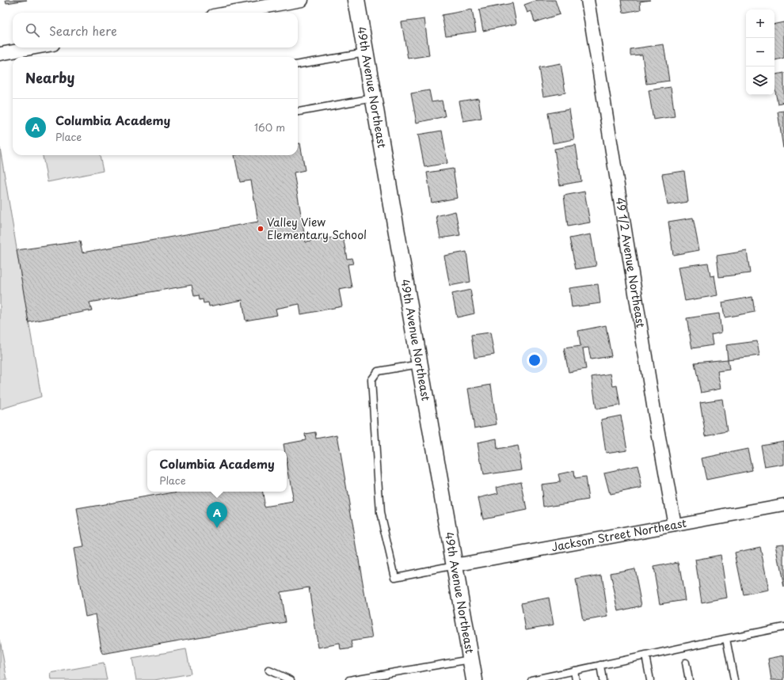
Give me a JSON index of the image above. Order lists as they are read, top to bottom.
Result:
{
  "streets": {
    "street": ["49th Avenue Northeast", "49 1/2 Avenue Northeast", "Jackson Street Northeast"]
  },
  "crossings": [
    ["49th Avenue Northeast", "Jackson Street Northeast"],
    ["49 1/2 Avenue Northeast", "Jackson Street Northeast"]
  ],
  "places": ["Valley View Elementary School"],
  "page": {
    "map_buttons": ["+", "−"],
    "search": "Search here",
    "heading": "Nearby",
    "list": [
      {
        "mark": "A",
        "name": "Columbia Academy",
        "note": "Place",
        "value": "160 m"
      }
    ],
    "popup": ["Columbia Academy", "Place"],
    "pins": "A"
  }
}
